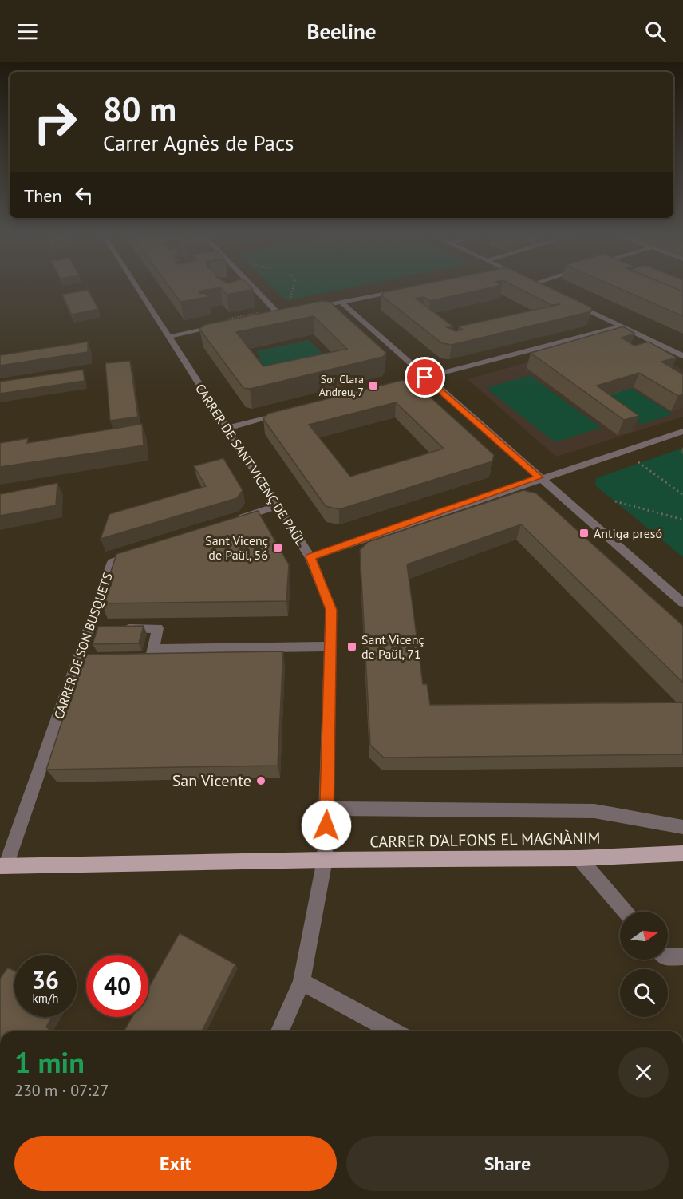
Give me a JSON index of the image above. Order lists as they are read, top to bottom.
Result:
{
  "streets": {
    "main road": ["CARRER D'ALFONS EL MAGNÀNIM"],
    "street": ["CARRER DE SANT VICENÇ DE PAÜL", "CARRER DE SON BUSQUETS"]
  },
  "crossings": [
    ["CARRER DE SANT VICENÇ DE PAÜL", "CARRER D'ALFONS EL MAGNÀNIM"],
    ["CARRER DE SON BUSQUETS", "CARRER D'ALFONS EL MAGNÀNIM"]
  ],
  "places": {
    "transit": [
      "Sor Clara Andreu, 7",
      "Antiga presó",
      "Sant Vicenç de Paül, 56",
      "Sant Vicenç de Paül, 71"
    ],
    "other": ["San Vicente"]
  },
  "north": "right",
  "page": {
    "header": "Beeline",
    "turn": ["80 m", "Carrer Agnès de Pacs"],
    "then": "Then",
    "speed": "36 km/h",
    "limit": "40",
    "heading": ["1 min", "230 m · 07:27"],
    "buttons": ["Exit", "Share"]
  }
}
